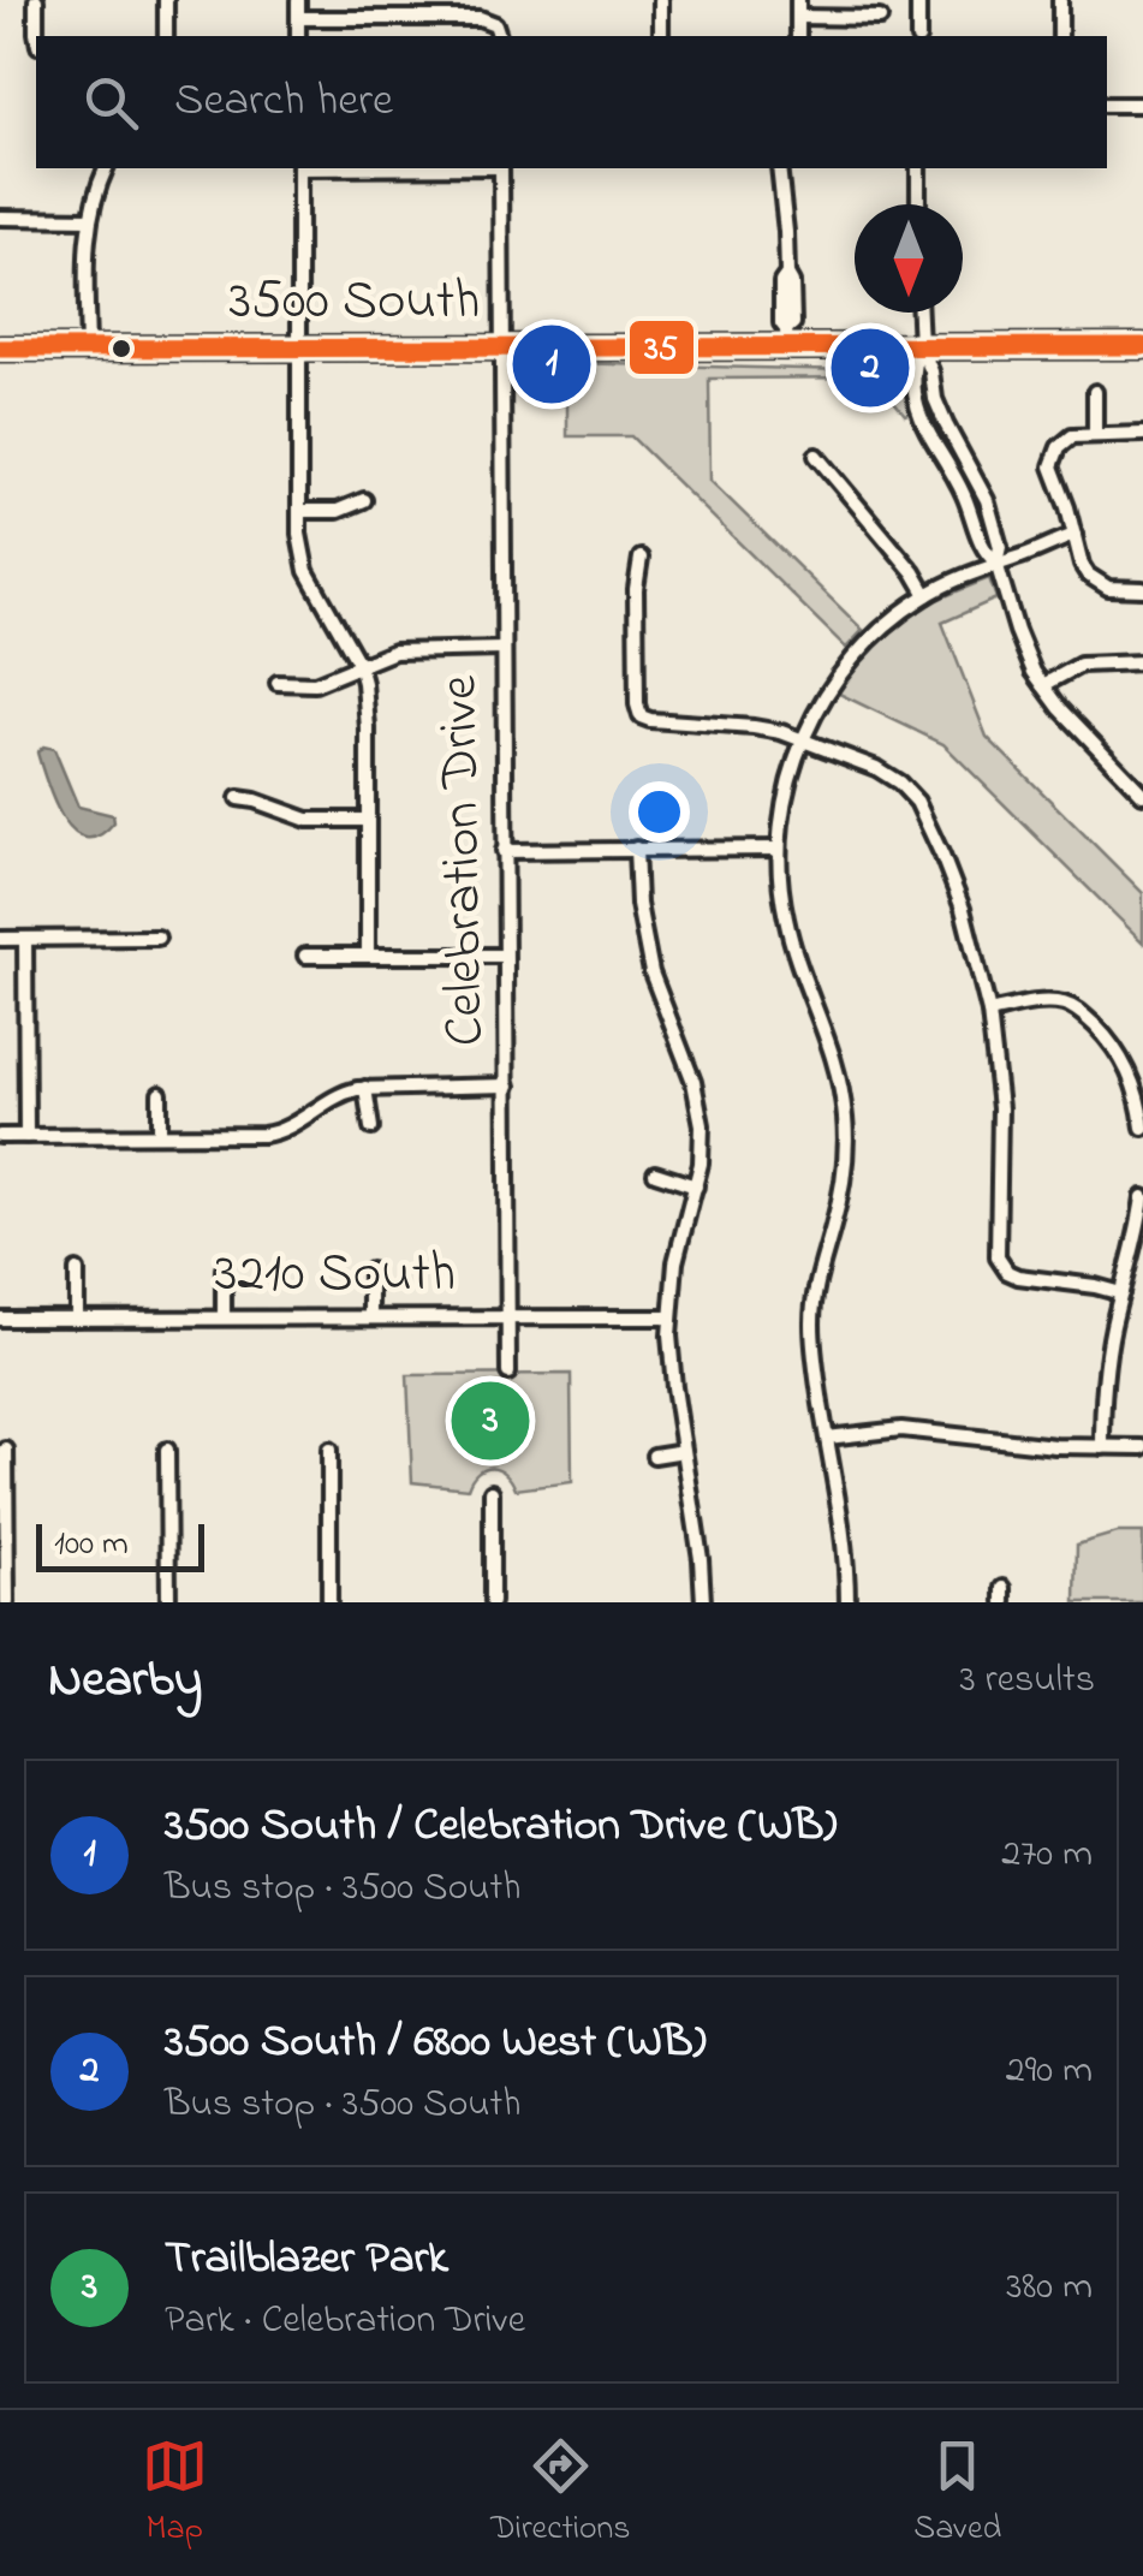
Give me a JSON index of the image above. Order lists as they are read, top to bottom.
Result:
{
  "streets": {
    "main road": ["3500 South"],
    "street": ["Celebration Drive", "3210 South"]
  },
  "crossings": [
    ["3500 South", "Celebration Drive"],
    ["Celebration Drive", "3210 South"]
  ],
  "lines": ["transit line 35"],
  "scale_bar": "100 m",
  "north": "bottom",
  "page": {
    "search": "Search here",
    "pins": ["1", "2", "3"],
    "scale": "100 m",
    "heading": ["Nearby", "3 results"],
    "list": [
      {
        "mark": "1",
        "name": "3500 South / Celebration Drive (WB)",
        "note": "Bus stop · 3500 South",
        "value": "270 m"
      },
      {
        "mark": "2",
        "name": "3500 South / 6800 West (WB)",
        "note": "Bus stop · 3500 South",
        "value": "290 m"
      },
      {
        "mark": "3",
        "name": "Trailblazer Park",
        "note": "Park · Celebration Drive",
        "value": "380 m"
      }
    ],
    "nav": ["Map", "Directions", "Saved"]
  }
}
